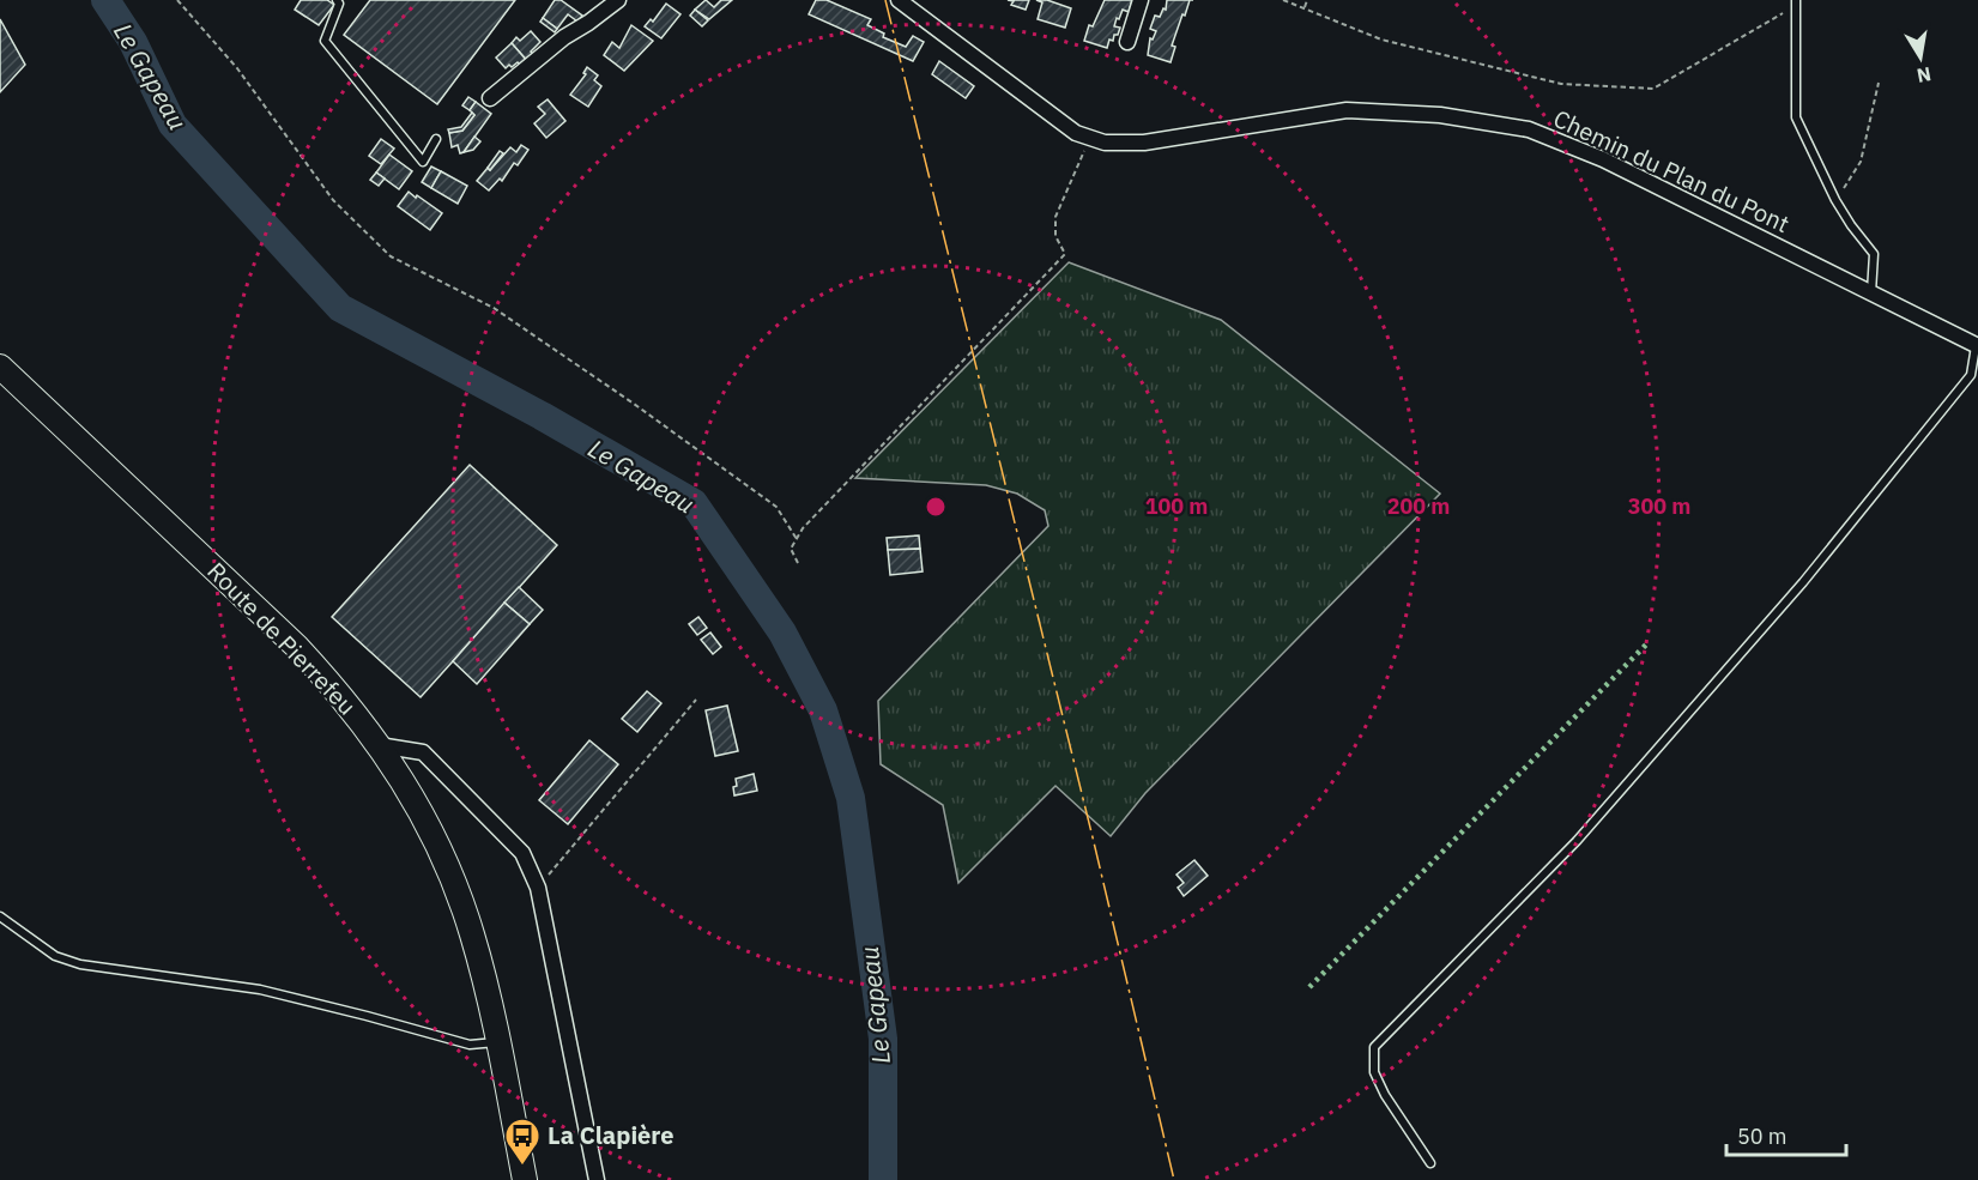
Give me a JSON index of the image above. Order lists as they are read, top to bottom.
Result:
{
  "streets": {
    "main road": ["Route de Pierrefeu"],
    "street": ["Chemin du Plan du Pont"]
  },
  "water": ["Le Gapeau"],
  "places": {
    "bus stop": ["La Clapière"]
  },
  "scale_bar": "50 m",
  "north": "bottom",
  "rings": ["100 m", "200 m", "300 m"]
}
